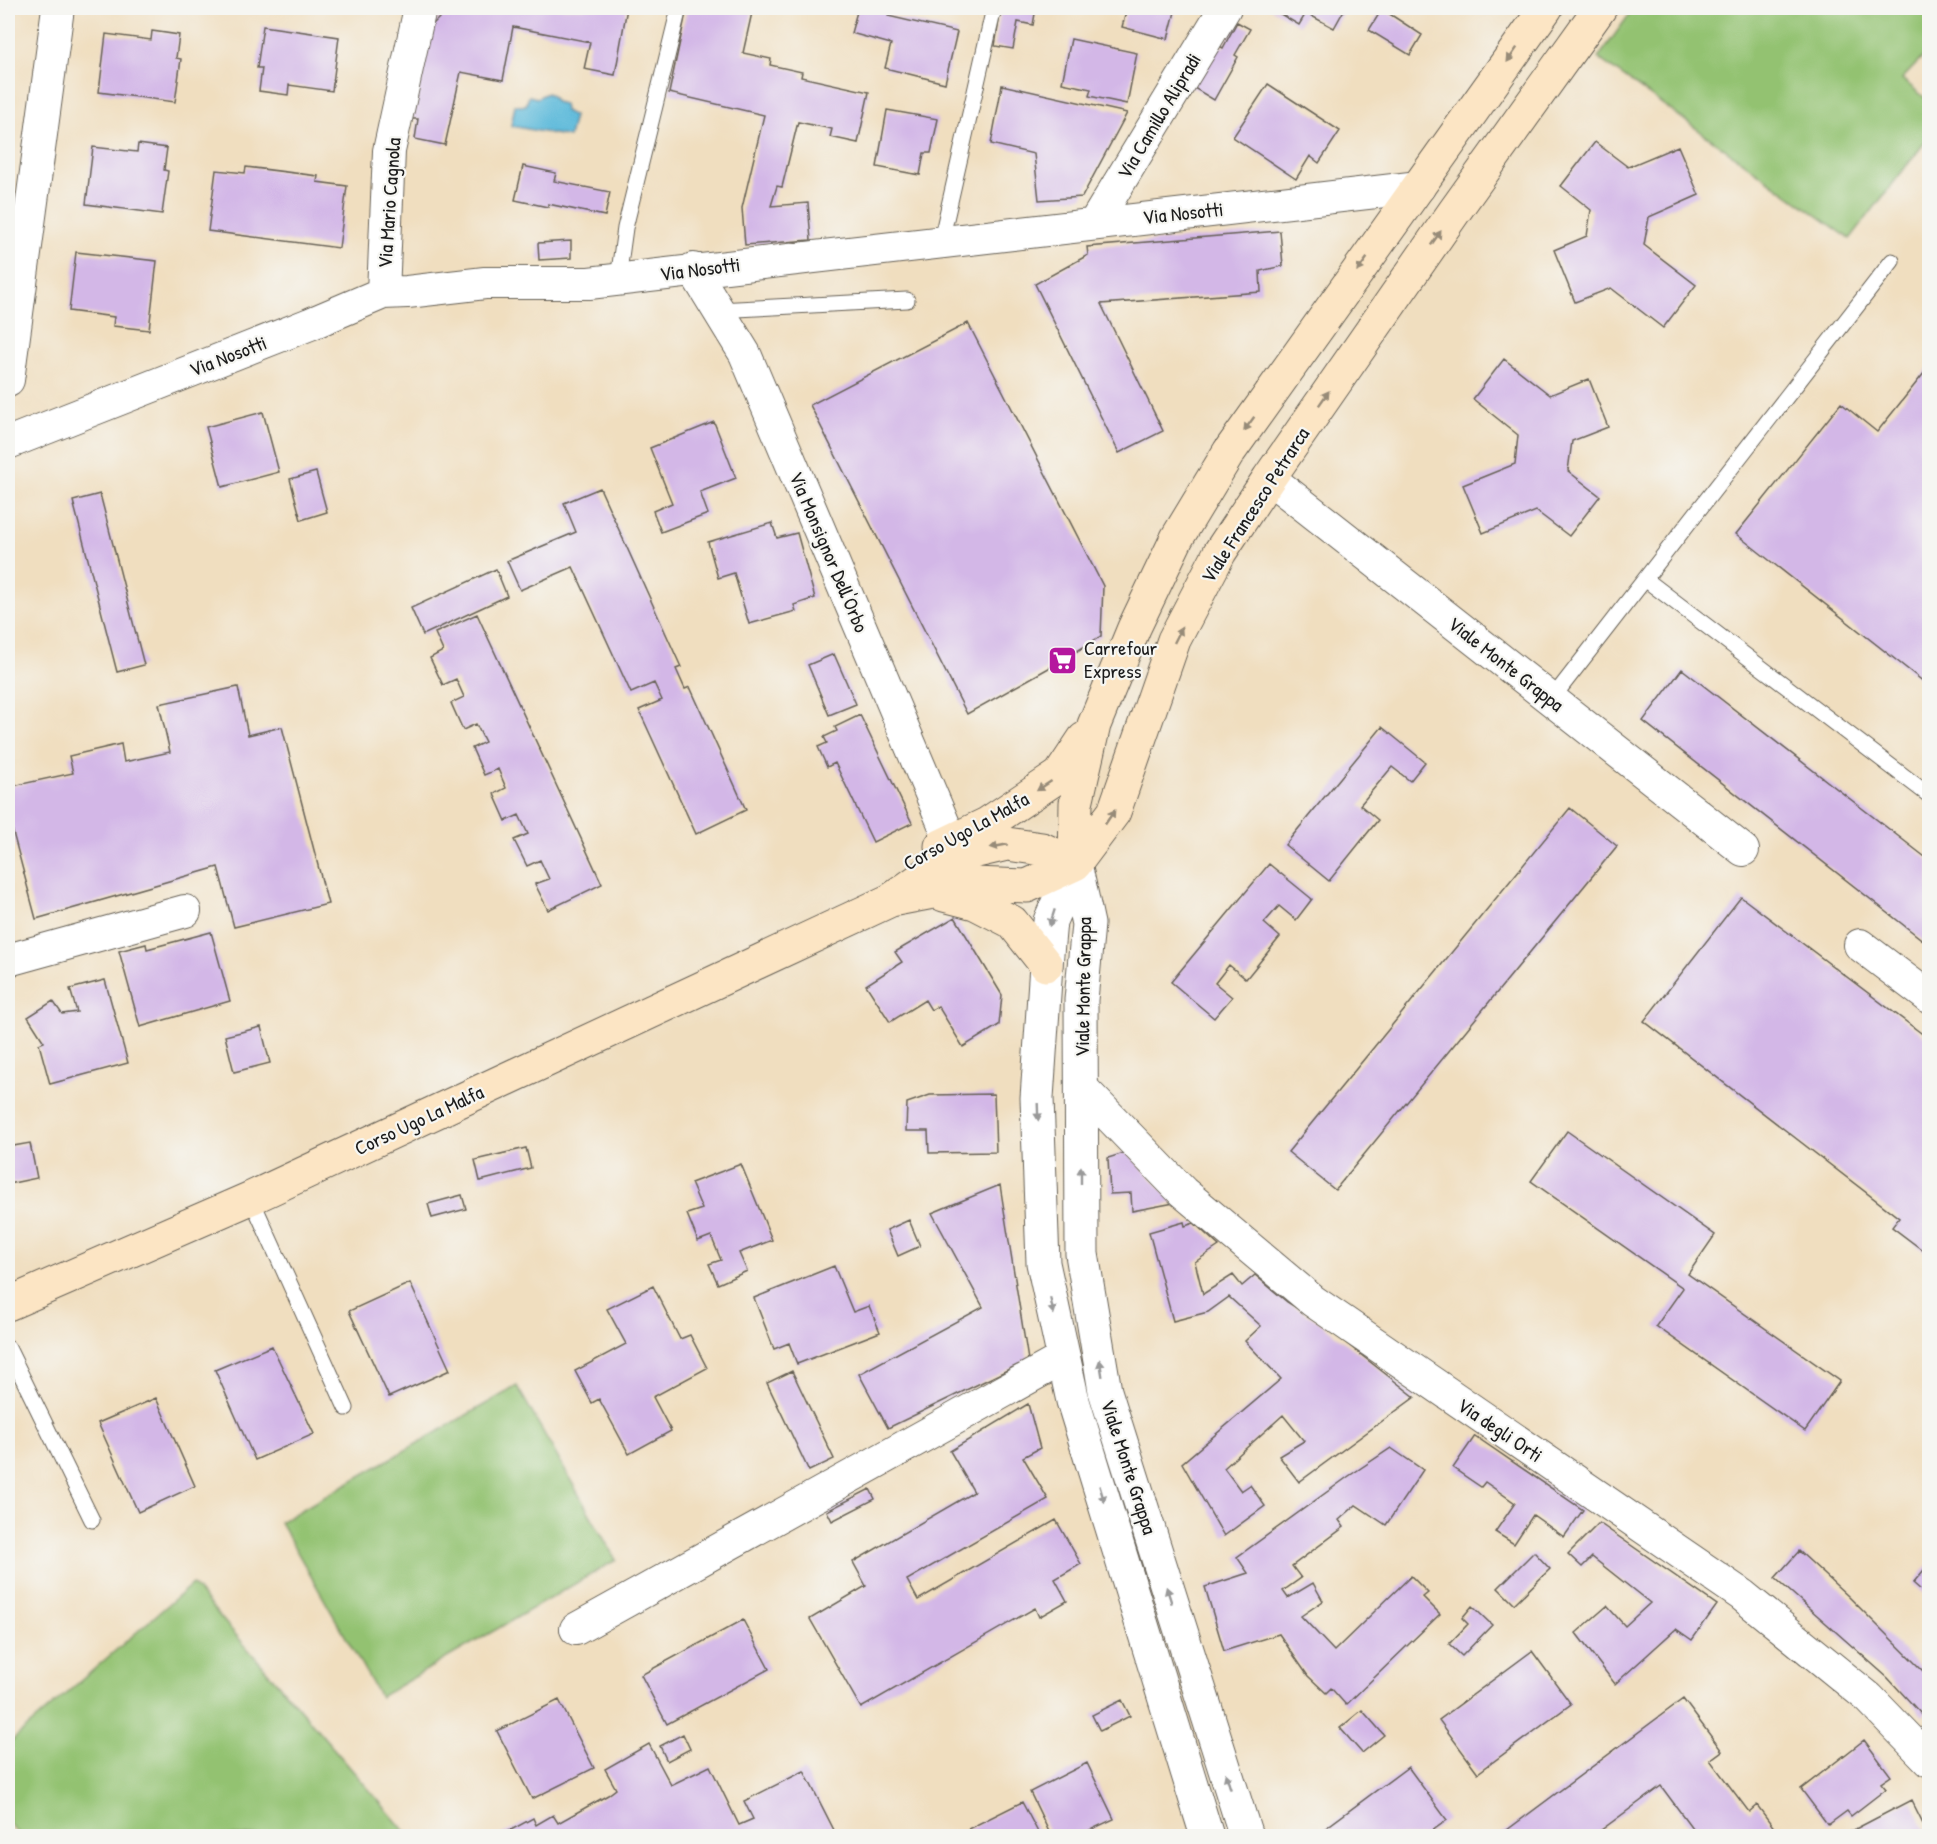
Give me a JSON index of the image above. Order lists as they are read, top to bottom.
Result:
{
  "streets": {
    "main road": ["Viale Francesco Petrarca", "Corso Ugo La Malfa"],
    "street": [
      "Via Camillo Alipradi",
      "Via Mario Cagnola",
      "Via Nosotti",
      "Via Monsignor Dell'Orbo",
      "Viale Monte Grappa",
      "Via degli Orti"
    ]
  },
  "crossings": [
    ["Via Camillo Alipradi", "Via Nosotti"],
    ["Via Mario Cagnola", "Via Nosotti"],
    ["Via Nosotti", "Via Monsignor Dell'Orbo"],
    ["Viale Francesco Petrarca", "Viale Monte Grappa"],
    ["Viale Francesco Petrarca", "Corso Ugo La Malfa"],
    ["Via Monsignor Dell'Orbo", "Corso Ugo La Malfa"],
    ["Viale Monte Grappa", "Corso Ugo La Malfa"],
    ["Viale Monte Grappa", "Via degli Orti"]
  ],
  "places": {
    "supermarket": ["Carrefour Express"]
  }
}
